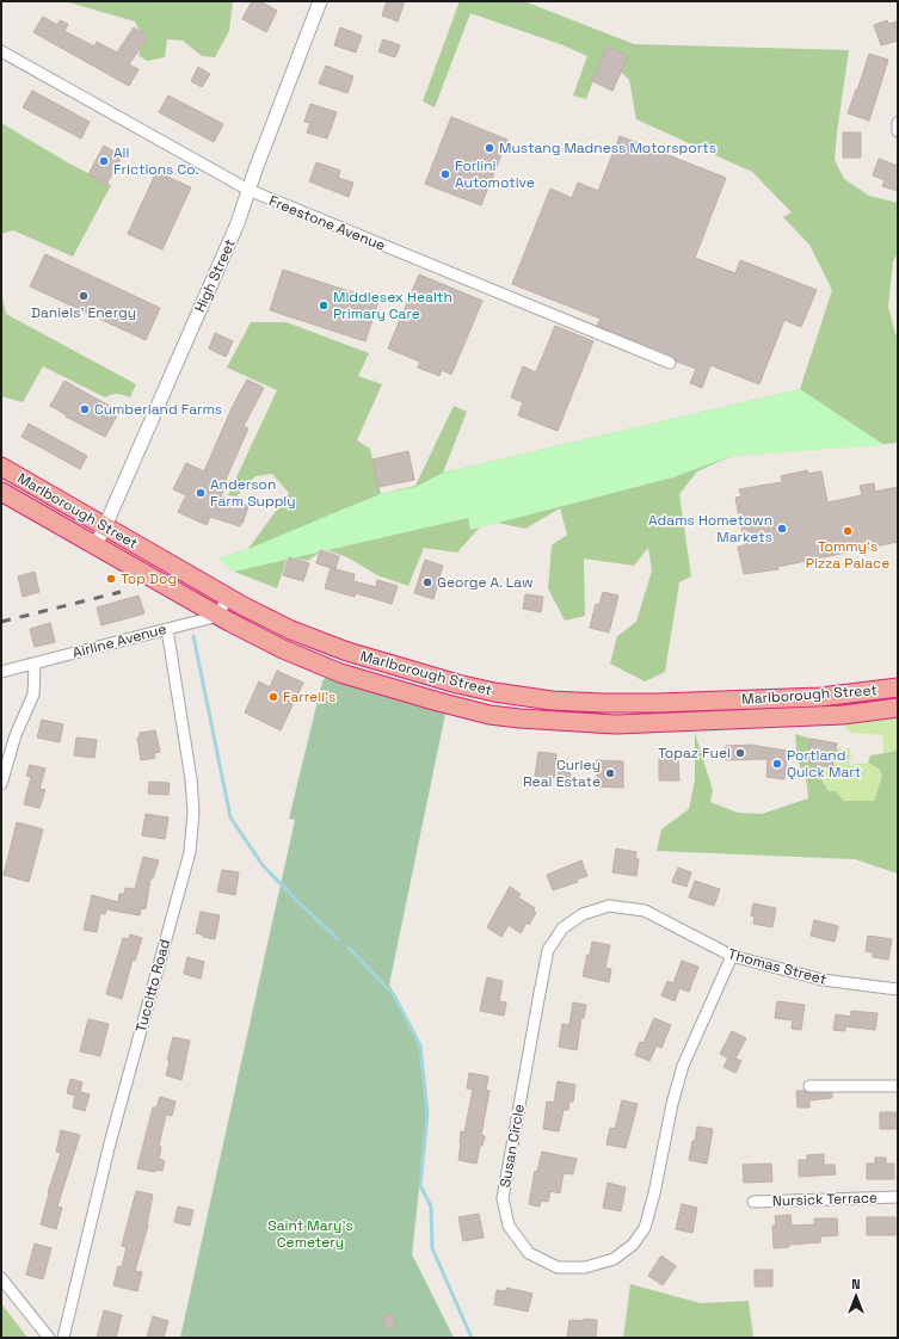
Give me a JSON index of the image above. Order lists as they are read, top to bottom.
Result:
{
  "streets": {
    "highway": ["Marlborough Street"],
    "street": [
      "Freestone Avenue",
      "High Street",
      "Airline Avenue",
      "Thomas Street",
      "Tuccitto Road",
      "Susan Circle",
      "Nursick Terrace"
    ]
  },
  "crossings": [
    ["Freestone Avenue", "High Street"],
    ["High Street", "Marlborough Street"],
    ["Marlborough Street", "Airline Avenue"],
    ["Airline Avenue", "Tuccitto Road"],
    ["Thomas Street", "Susan Circle"]
  ],
  "parks": ["Saint Mary's Cemetery"],
  "places": [
    "Mustang Madness Motorsports",
    "All Frictions Co.",
    "Forlini Automotive",
    "Daniels' Energy",
    "Middlesex Health Primary Care",
    "Cumberland Farms",
    "Anderson Farm Supply",
    "Adams Hometown Markets",
    "Tommy's Pizza Palace",
    "Top Dog",
    "George A. Law",
    "Farrell's",
    "Topaz Fuel",
    "Portland Quick Mart",
    "Curley Real Estate"
  ],
  "north": "top"
}
